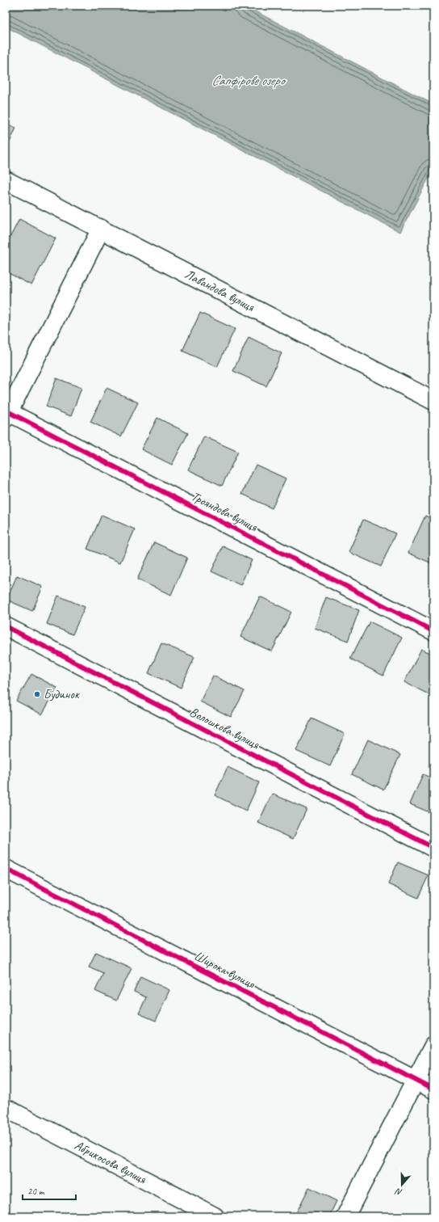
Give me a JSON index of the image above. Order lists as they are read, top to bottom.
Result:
{
  "streets": {
    "street": [
      "Лавандова вулиця",
      "Трояндова вулиця",
      "Волошкова вулиця",
      "Широка вулиця",
      "Абрикосова вулиця"
    ]
  },
  "water": ["Сапфірове озеро"],
  "places": ["Будинок"],
  "scale_bar": "20 m",
  "north": "bottom"
}
